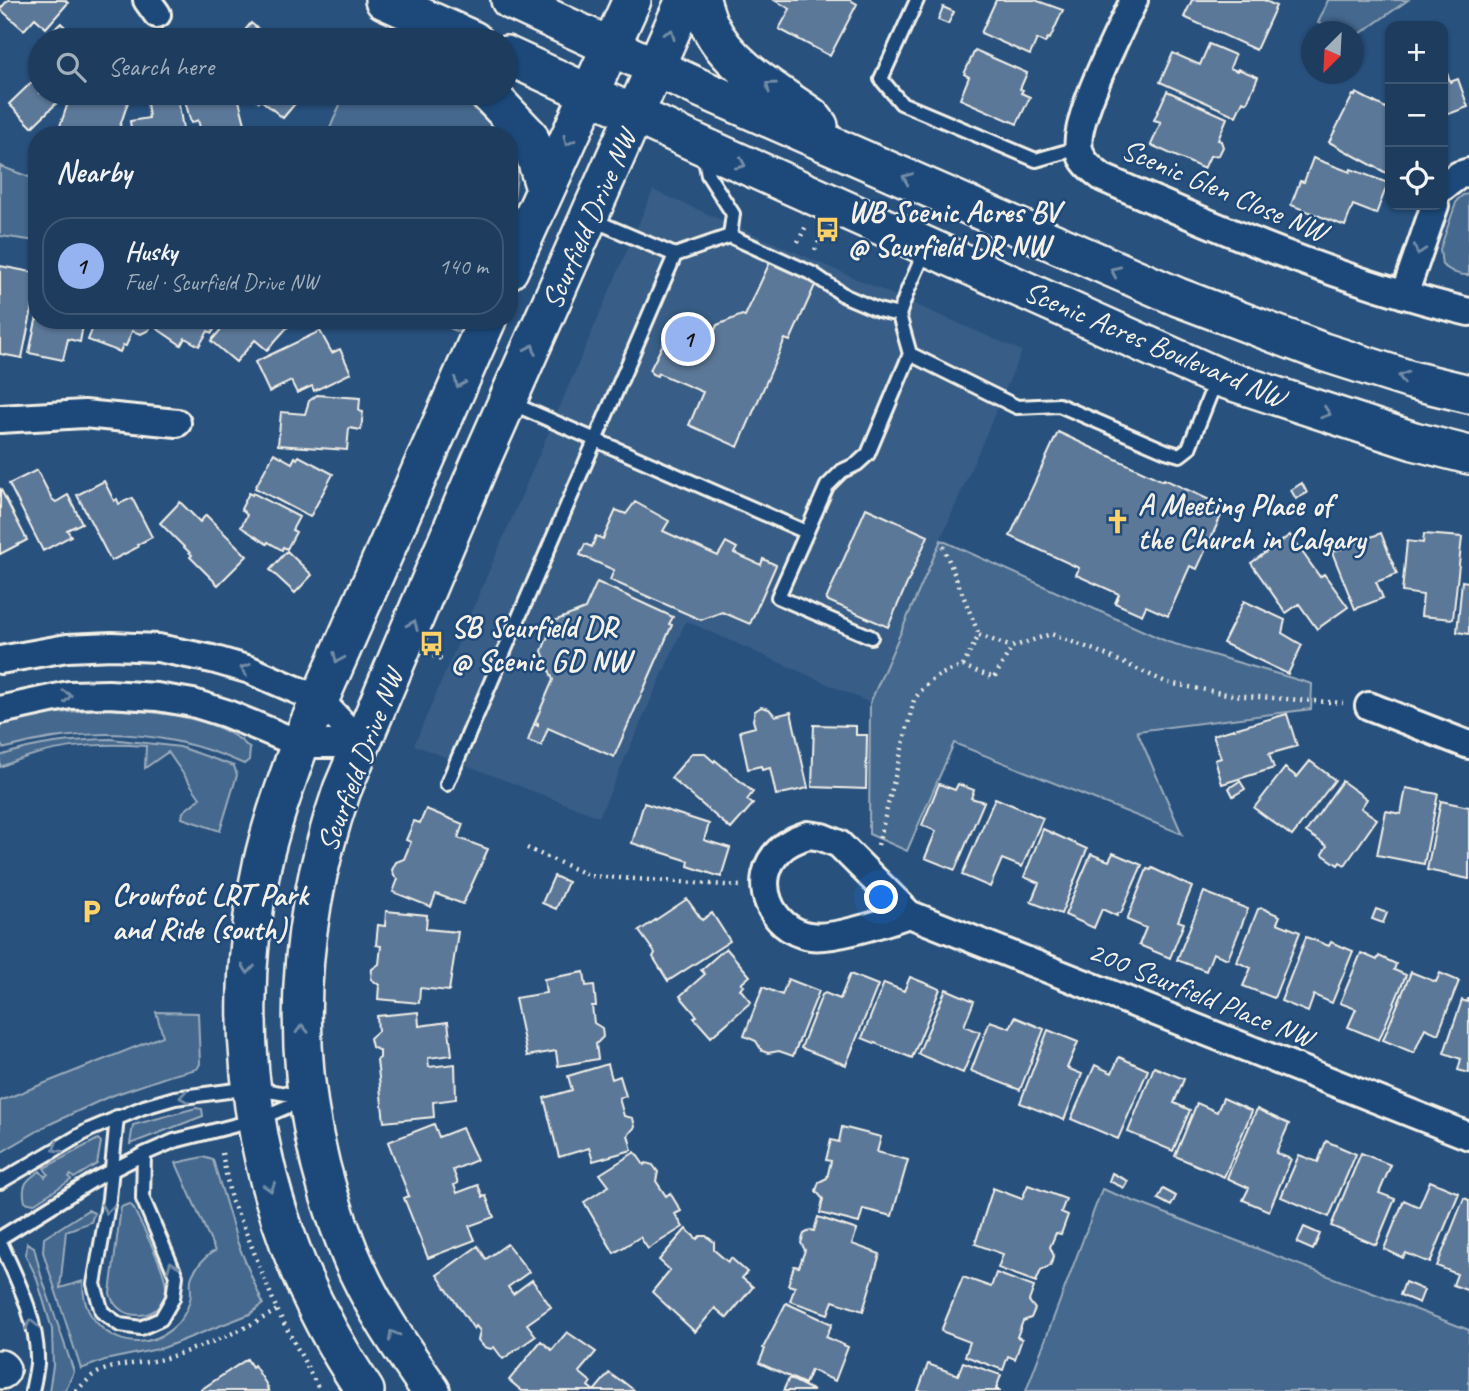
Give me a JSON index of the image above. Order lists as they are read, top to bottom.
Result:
{
  "streets": {
    "street": [
      "Scenic Glen Close NW",
      "Scurfield Drive NW",
      "Scenic Acres Boulevard NW",
      "200 Scurfield Place NW"
    ]
  },
  "crossings": [
    ["Scurfield Drive NW", "Scenic Acres Boulevard NW"]
  ],
  "places": {
    "bus stop": ["WB Scenic Acres BV @ Scurfield DR NW", "SB Scurfield DR @ Scenic GD NW"],
    "church": ["A Meeting Place of the Church in Calgary"],
    "parking": ["Crowfoot LRT Park and Ride (south)"]
  },
  "north": "bottom left",
  "page": {
    "map_buttons": ["+", "−"],
    "search": "Search here",
    "heading": "Nearby",
    "list": [
      {
        "mark": "1",
        "name": "Husky",
        "note": "Fuel · Scurfield Drive NW",
        "value": "140 m"
      }
    ],
    "pins": "1"
  }
}
